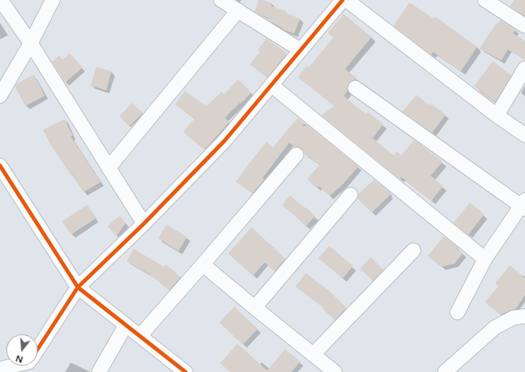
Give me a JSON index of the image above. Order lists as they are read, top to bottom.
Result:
{
  "north": "bottom"
}
